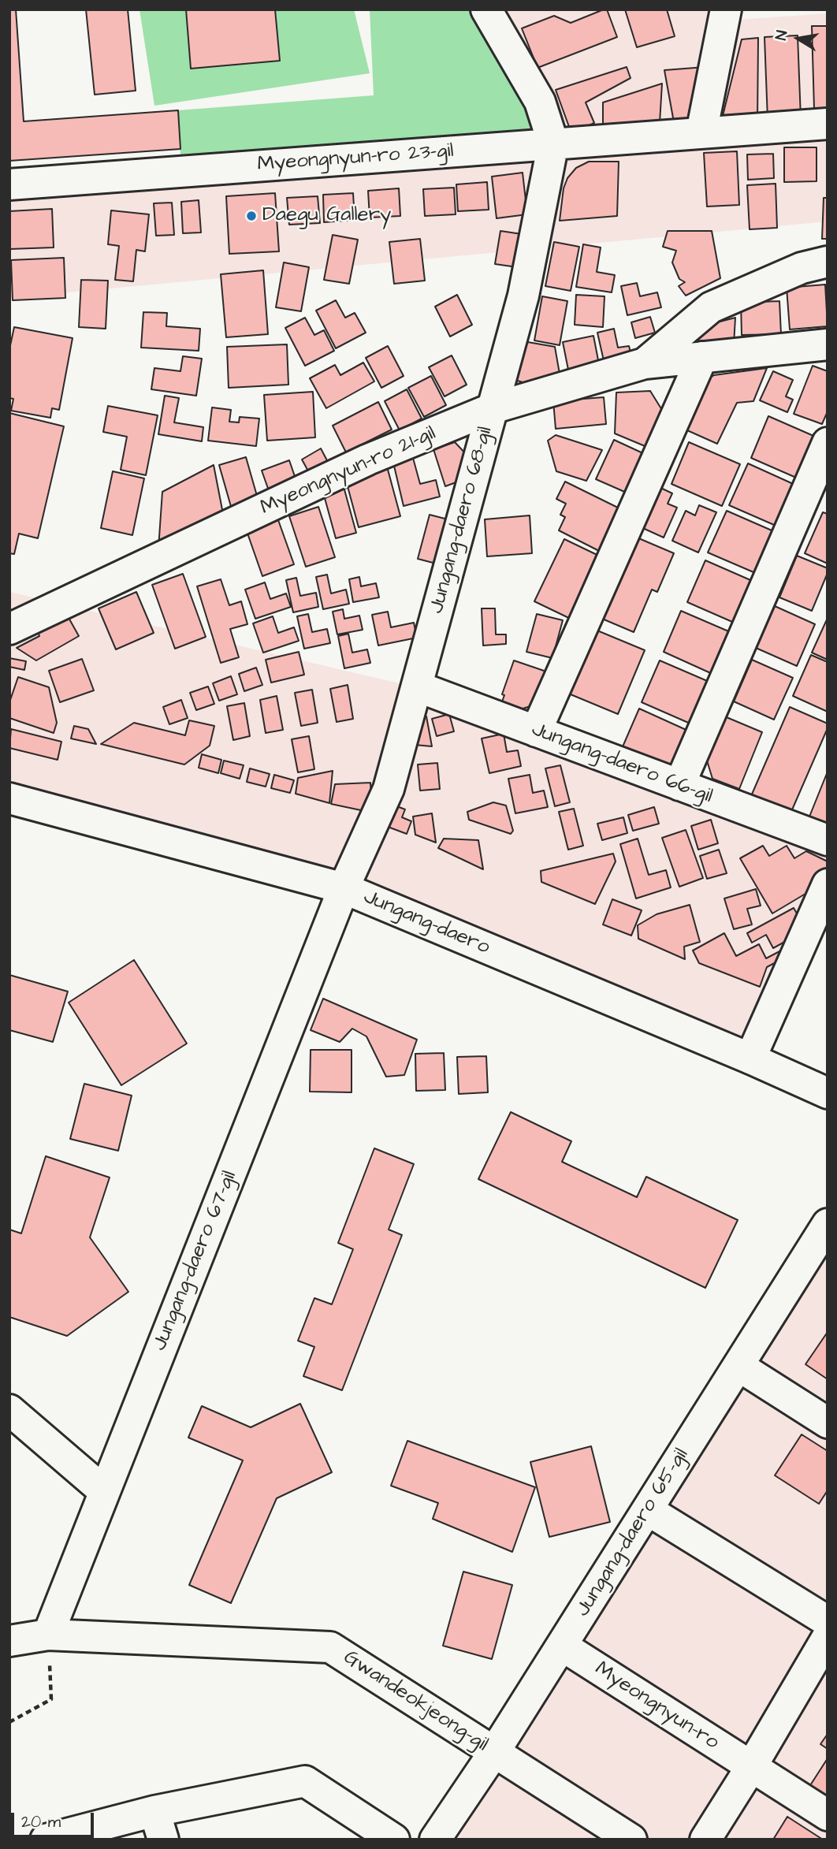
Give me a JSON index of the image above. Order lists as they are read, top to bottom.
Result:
{
  "streets": {
    "street": [
      "Myeongnyun-ro 23-gil",
      "Myeongnyun-ro 21-gil",
      "Jungang-daero 68-gil",
      "Jungang-daero 66-gil",
      "Jungang-daero",
      "Jungang-daero 67-gil",
      "Jungang-daero 65-gil",
      "Gwandeokjeong-gil",
      "Myeongnyun-ro"
    ]
  },
  "crossings": [
    ["Myeongnyun-ro 23-gil", "Jungang-daero 68-gil"],
    ["Myeongnyun-ro 21-gil", "Jungang-daero 68-gil"],
    ["Jungang-daero 68-gil", "Jungang-daero 66-gil"],
    ["Jungang-daero 68-gil", "Jungang-daero"],
    ["Jungang-daero 68-gil", "Jungang-daero 67-gil"],
    ["Jungang-daero", "Jungang-daero 67-gil"],
    ["Jungang-daero 67-gil", "Gwandeokjeong-gil"],
    ["Jungang-daero 65-gil", "Gwandeokjeong-gil"],
    ["Jungang-daero 65-gil", "Myeongnyun-ro"]
  ],
  "places": ["Daegu Gallery"],
  "scale_bar": "20 m",
  "north": "left"
}
